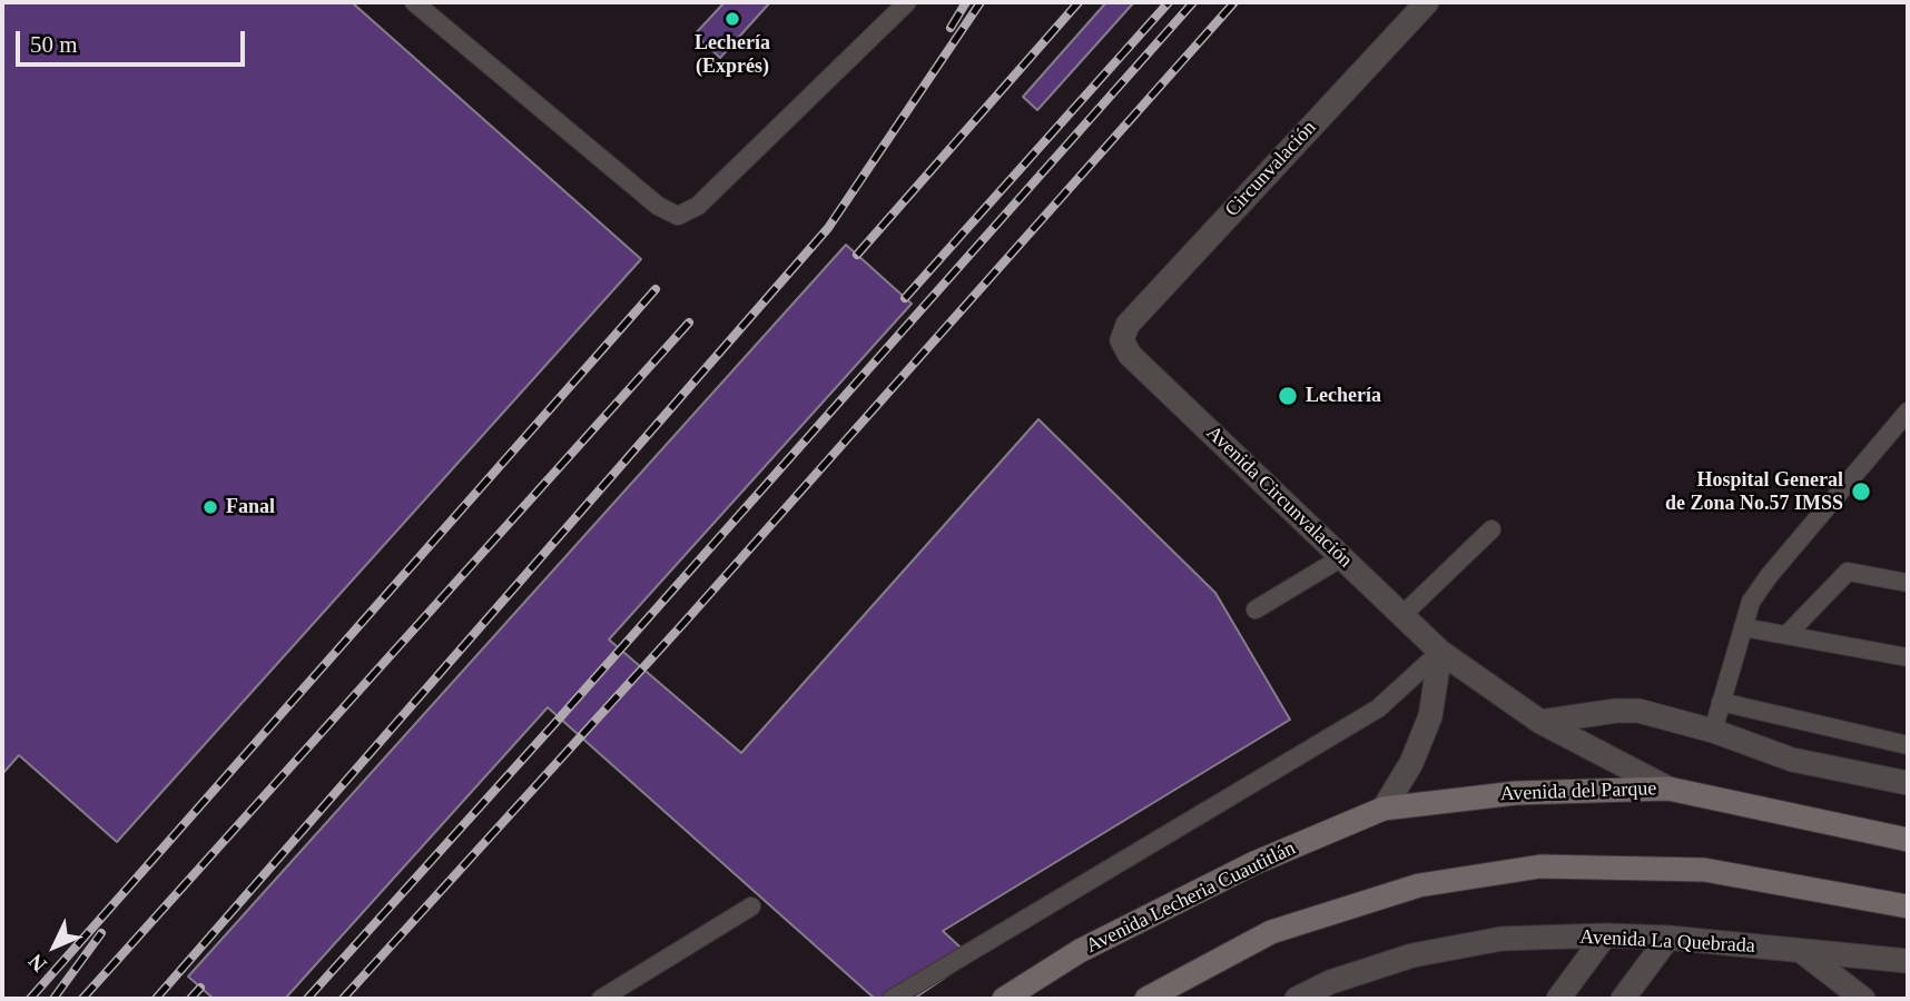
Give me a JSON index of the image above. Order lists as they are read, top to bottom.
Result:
{
  "streets": {
    "main road": ["Avenida del Parque", "Avenida Lecheria Cuautitlán"],
    "street": ["Circunvalación", "Avenida Circunvalación", "Avenida La Quebrada"]
  },
  "crossings": [
    ["Circunvalación", "Avenida Circunvalación"],
    ["Avenida Circunvalación", "Avenida del Parque"],
    ["Avenida del Parque", "Avenida Lecheria Cuautitlán"]
  ],
  "places": [
    "Lechería (Exprés)",
    "Lechería",
    "Hospital General de Zona No.57 IMSS",
    "Fanal"
  ],
  "scale_bar": "50 m",
  "north": "bottom left"
}
